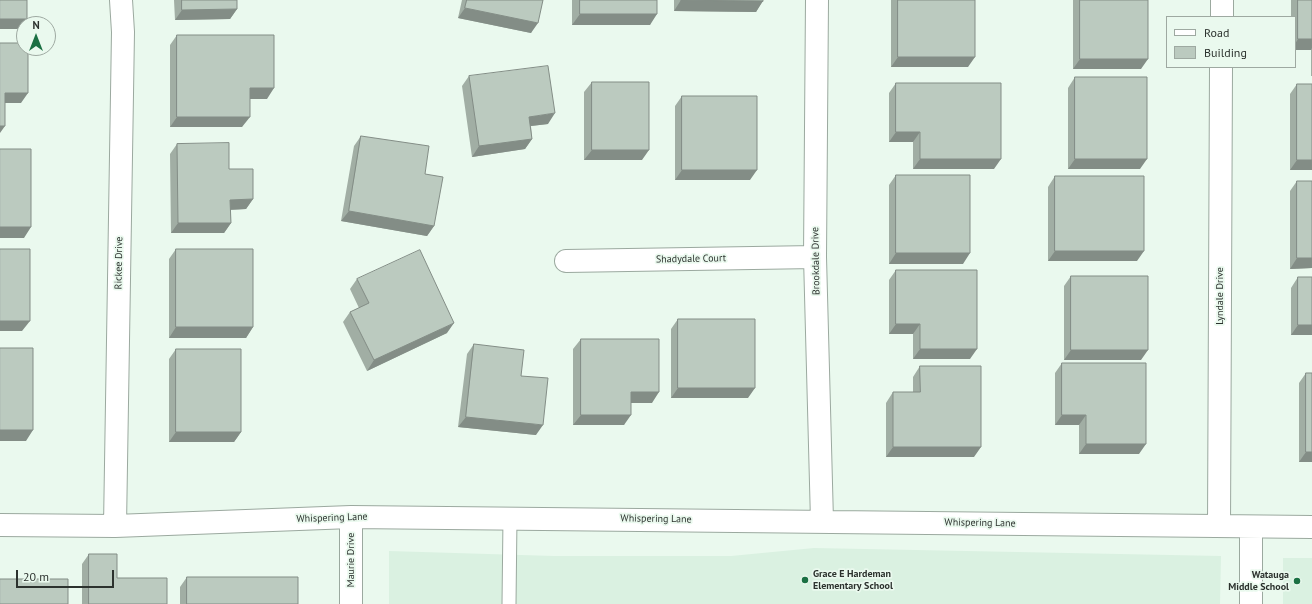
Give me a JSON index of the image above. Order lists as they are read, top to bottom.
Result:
{
  "streets": {
    "street": [
      "Shadydale Court",
      "Brookdale Drive",
      "Rickee Drive",
      "Lyndale Drive",
      "Whispering Lane",
      "Maurie Drive"
    ]
  },
  "crossings": [
    ["Shadydale Court", "Brookdale Drive"],
    ["Brookdale Drive", "Whispering Lane"],
    ["Rickee Drive", "Whispering Lane"],
    ["Lyndale Drive", "Whispering Lane"],
    ["Whispering Lane", "Maurie Drive"]
  ],
  "places": ["Grace E Hardeman Elementary School", "Watauga Middle School"],
  "legend": ["Road", "Building"],
  "scale_bar": "20 m",
  "north": "top"
}
